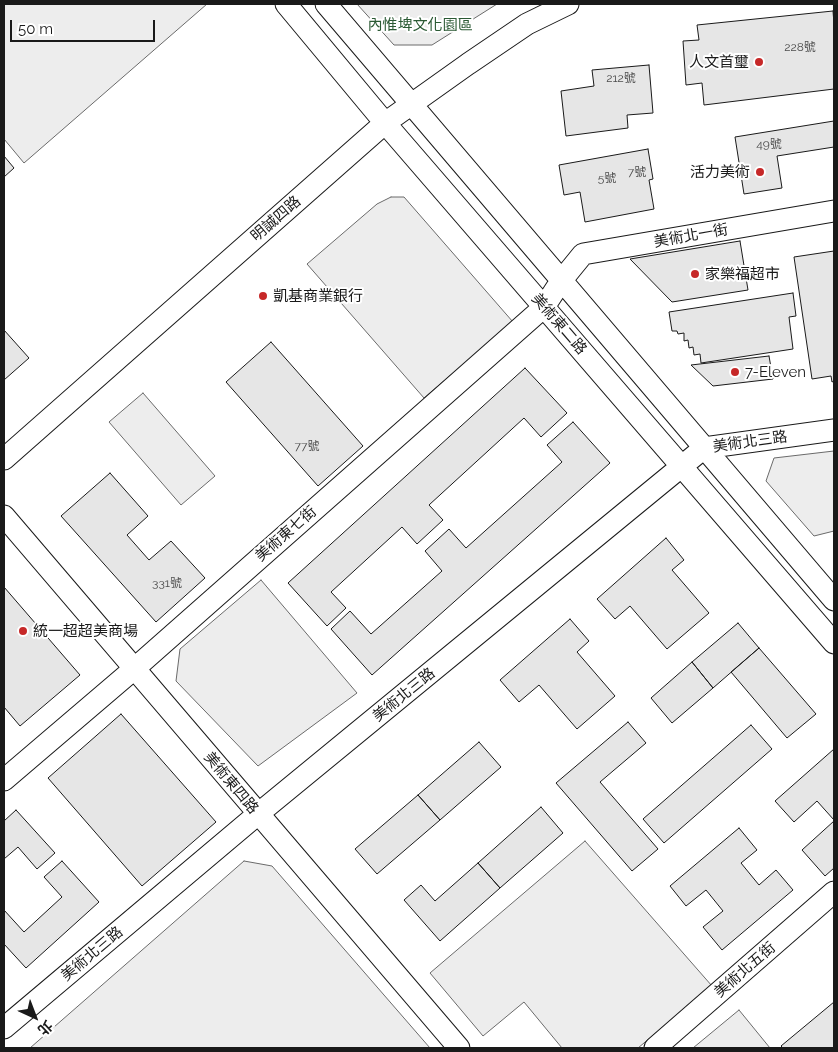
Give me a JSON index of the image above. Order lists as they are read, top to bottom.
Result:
{
  "streets": {
    "street": [
      "明誠四路",
      "美術北一街",
      "美術東二路",
      "美術北三路",
      "美術東七街",
      "美術東四路",
      "美術北五街"
    ]
  },
  "crossings": [
    ["明誠四路", "美術東二路"],
    ["美術北一街", "美術東二路"],
    ["美術北一街", "美術東七街"],
    ["美術東二路", "美術北三路"],
    ["美術東二路", "美術東七街"],
    ["美術北三路", "美術東四路"],
    ["美術東七街", "美術東四路"]
  ],
  "parks": ["內惟埤文化園區"],
  "places": [
    "人文首璽",
    "活力美術",
    "家樂福超市",
    "凱基商業銀行",
    "7-Eleven",
    "統一超超美商場"
  ],
  "house_numbers": [
    "228號",
    "212號",
    "49號",
    "7號",
    "5號",
    "77號",
    "331號"
  ],
  "scale_bar": "50 m",
  "north": "bottom right"
}
